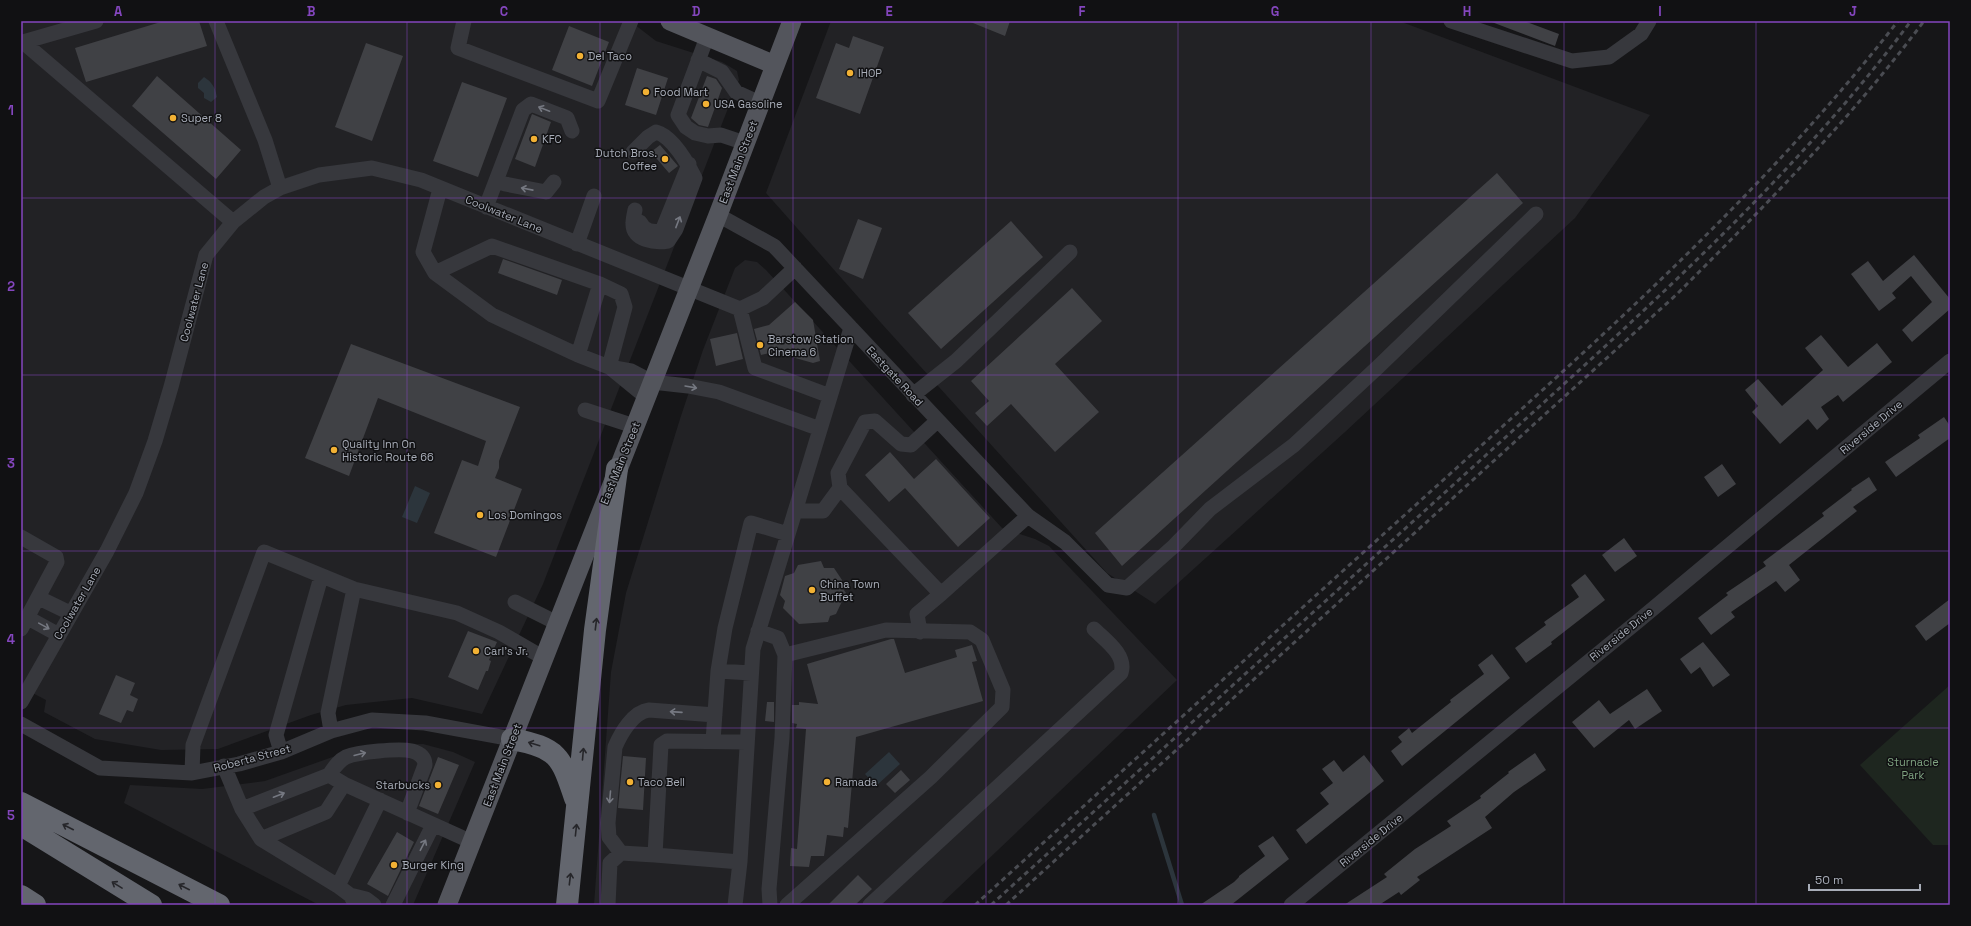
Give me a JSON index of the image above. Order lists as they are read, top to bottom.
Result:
{
  "streets": {
    "main road": ["East Main Street"],
    "street": [
      "Coolwater Lane",
      "Eastgate Road",
      "Riverside Drive",
      "Roberta Street"
    ]
  },
  "crossings": [
    ["East Main Street", "Coolwater Lane"],
    ["East Main Street", "Eastgate Road"],
    ["East Main Street", "Roberta Street"]
  ],
  "parks": ["Sturnacle Park"],
  "places": [
    "Del Taco",
    "IHOP",
    "Food Mart",
    "USA Gasoline",
    "Super 8",
    "KFC",
    "Dutch Bros. Coffee",
    "Barstow Station Cinema 6",
    "Quality Inn On Historic Route 66",
    "Los Domingos",
    "China Town Buffet",
    "Carl's Jr.",
    "Taco Bell",
    "Ramada",
    "Starbucks",
    "Burger King"
  ],
  "scale_bar": "50 m",
  "grid": {
    "columns": [
      "A",
      "B",
      "C",
      "D",
      "E",
      "F",
      "G",
      "H",
      "I",
      "J"
    ],
    "rows": [
      "1",
      "2",
      "3",
      "4",
      "5"
    ]
  }
}
